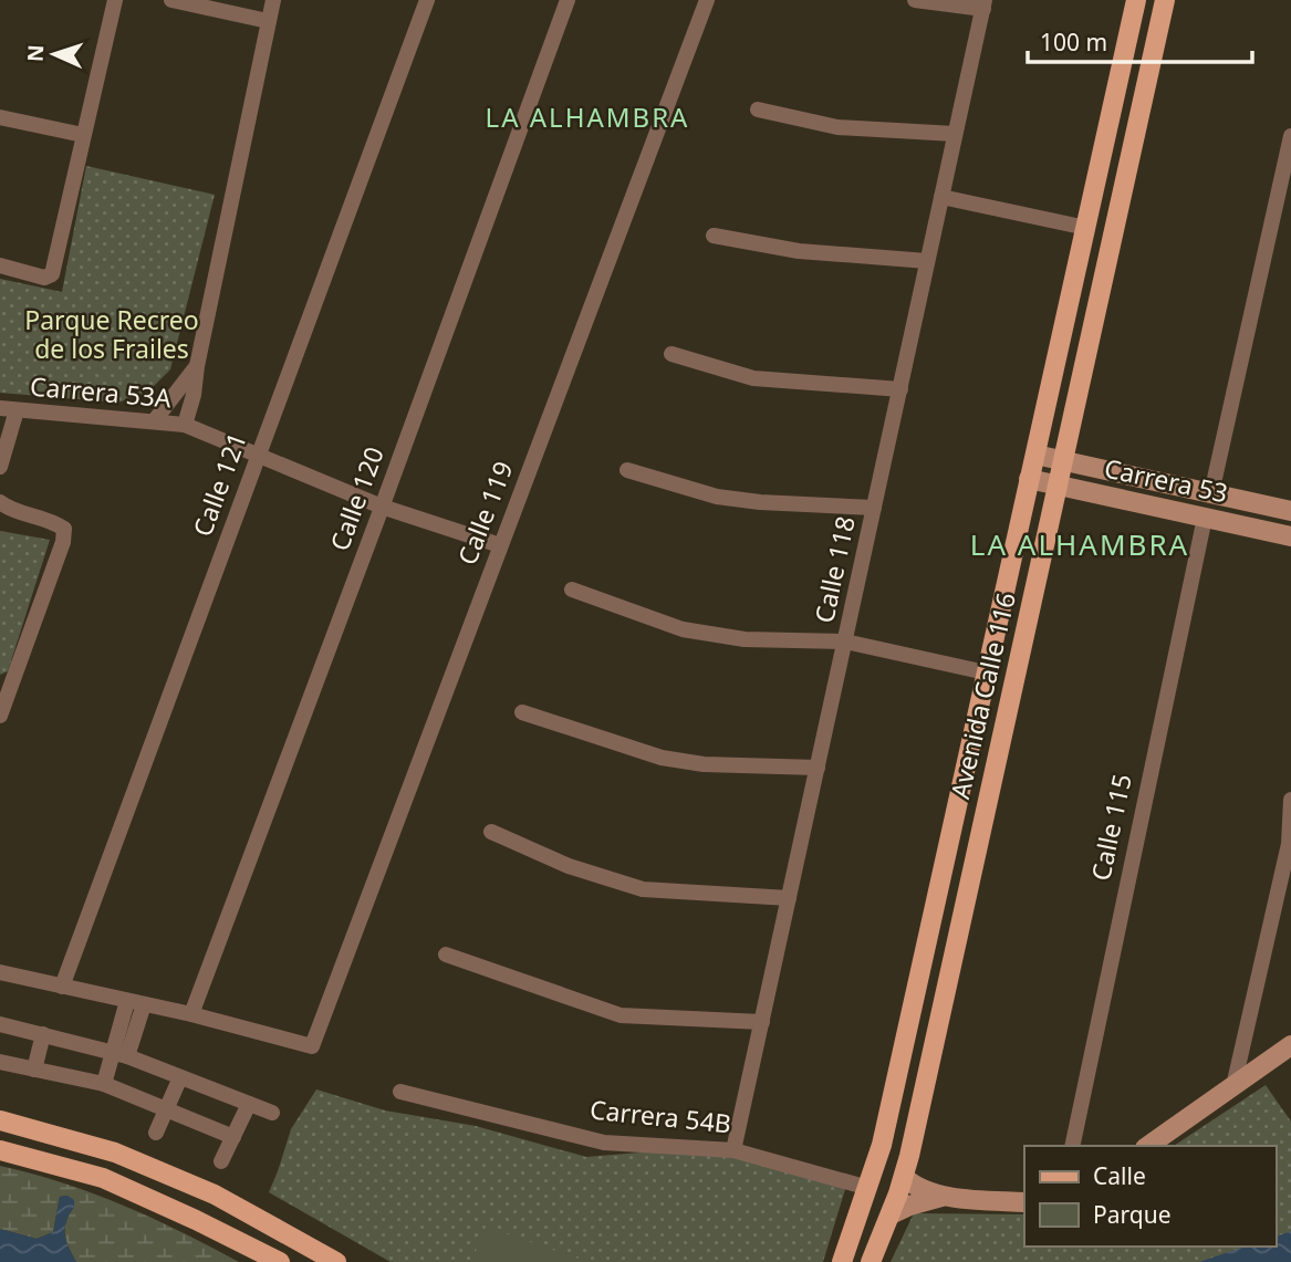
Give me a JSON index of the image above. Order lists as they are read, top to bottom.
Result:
{
  "streets": {
    "main road": ["Carrera 53", "Avenida Calle 116"],
    "street": [
      "Carrera 53A",
      "Calle 121",
      "Calle 120",
      "Calle 119",
      "Calle 118",
      "Calle 115",
      "Carrera 54B"
    ]
  },
  "crossings": [
    ["Carrera 53A", "Calle 121"],
    ["Carrera 53A", "Calle 120"],
    ["Carrera 53A", "Calle 119"],
    ["Carrera 53", "Avenida Calle 116"],
    ["Carrera 53", "Calle 115"],
    ["Calle 120", "Calle 119"],
    ["Calle 118", "Carrera 54B"],
    ["Avenida Calle 116", "Carrera 54B"]
  ],
  "districts": ["LA ALHAMBRA", "LA ALHAMBRA"],
  "parks": ["Parque Recreo de los Frailes"],
  "legend": ["Calle", "Parque"],
  "scale_bar": "100 m",
  "north": "left"
}
